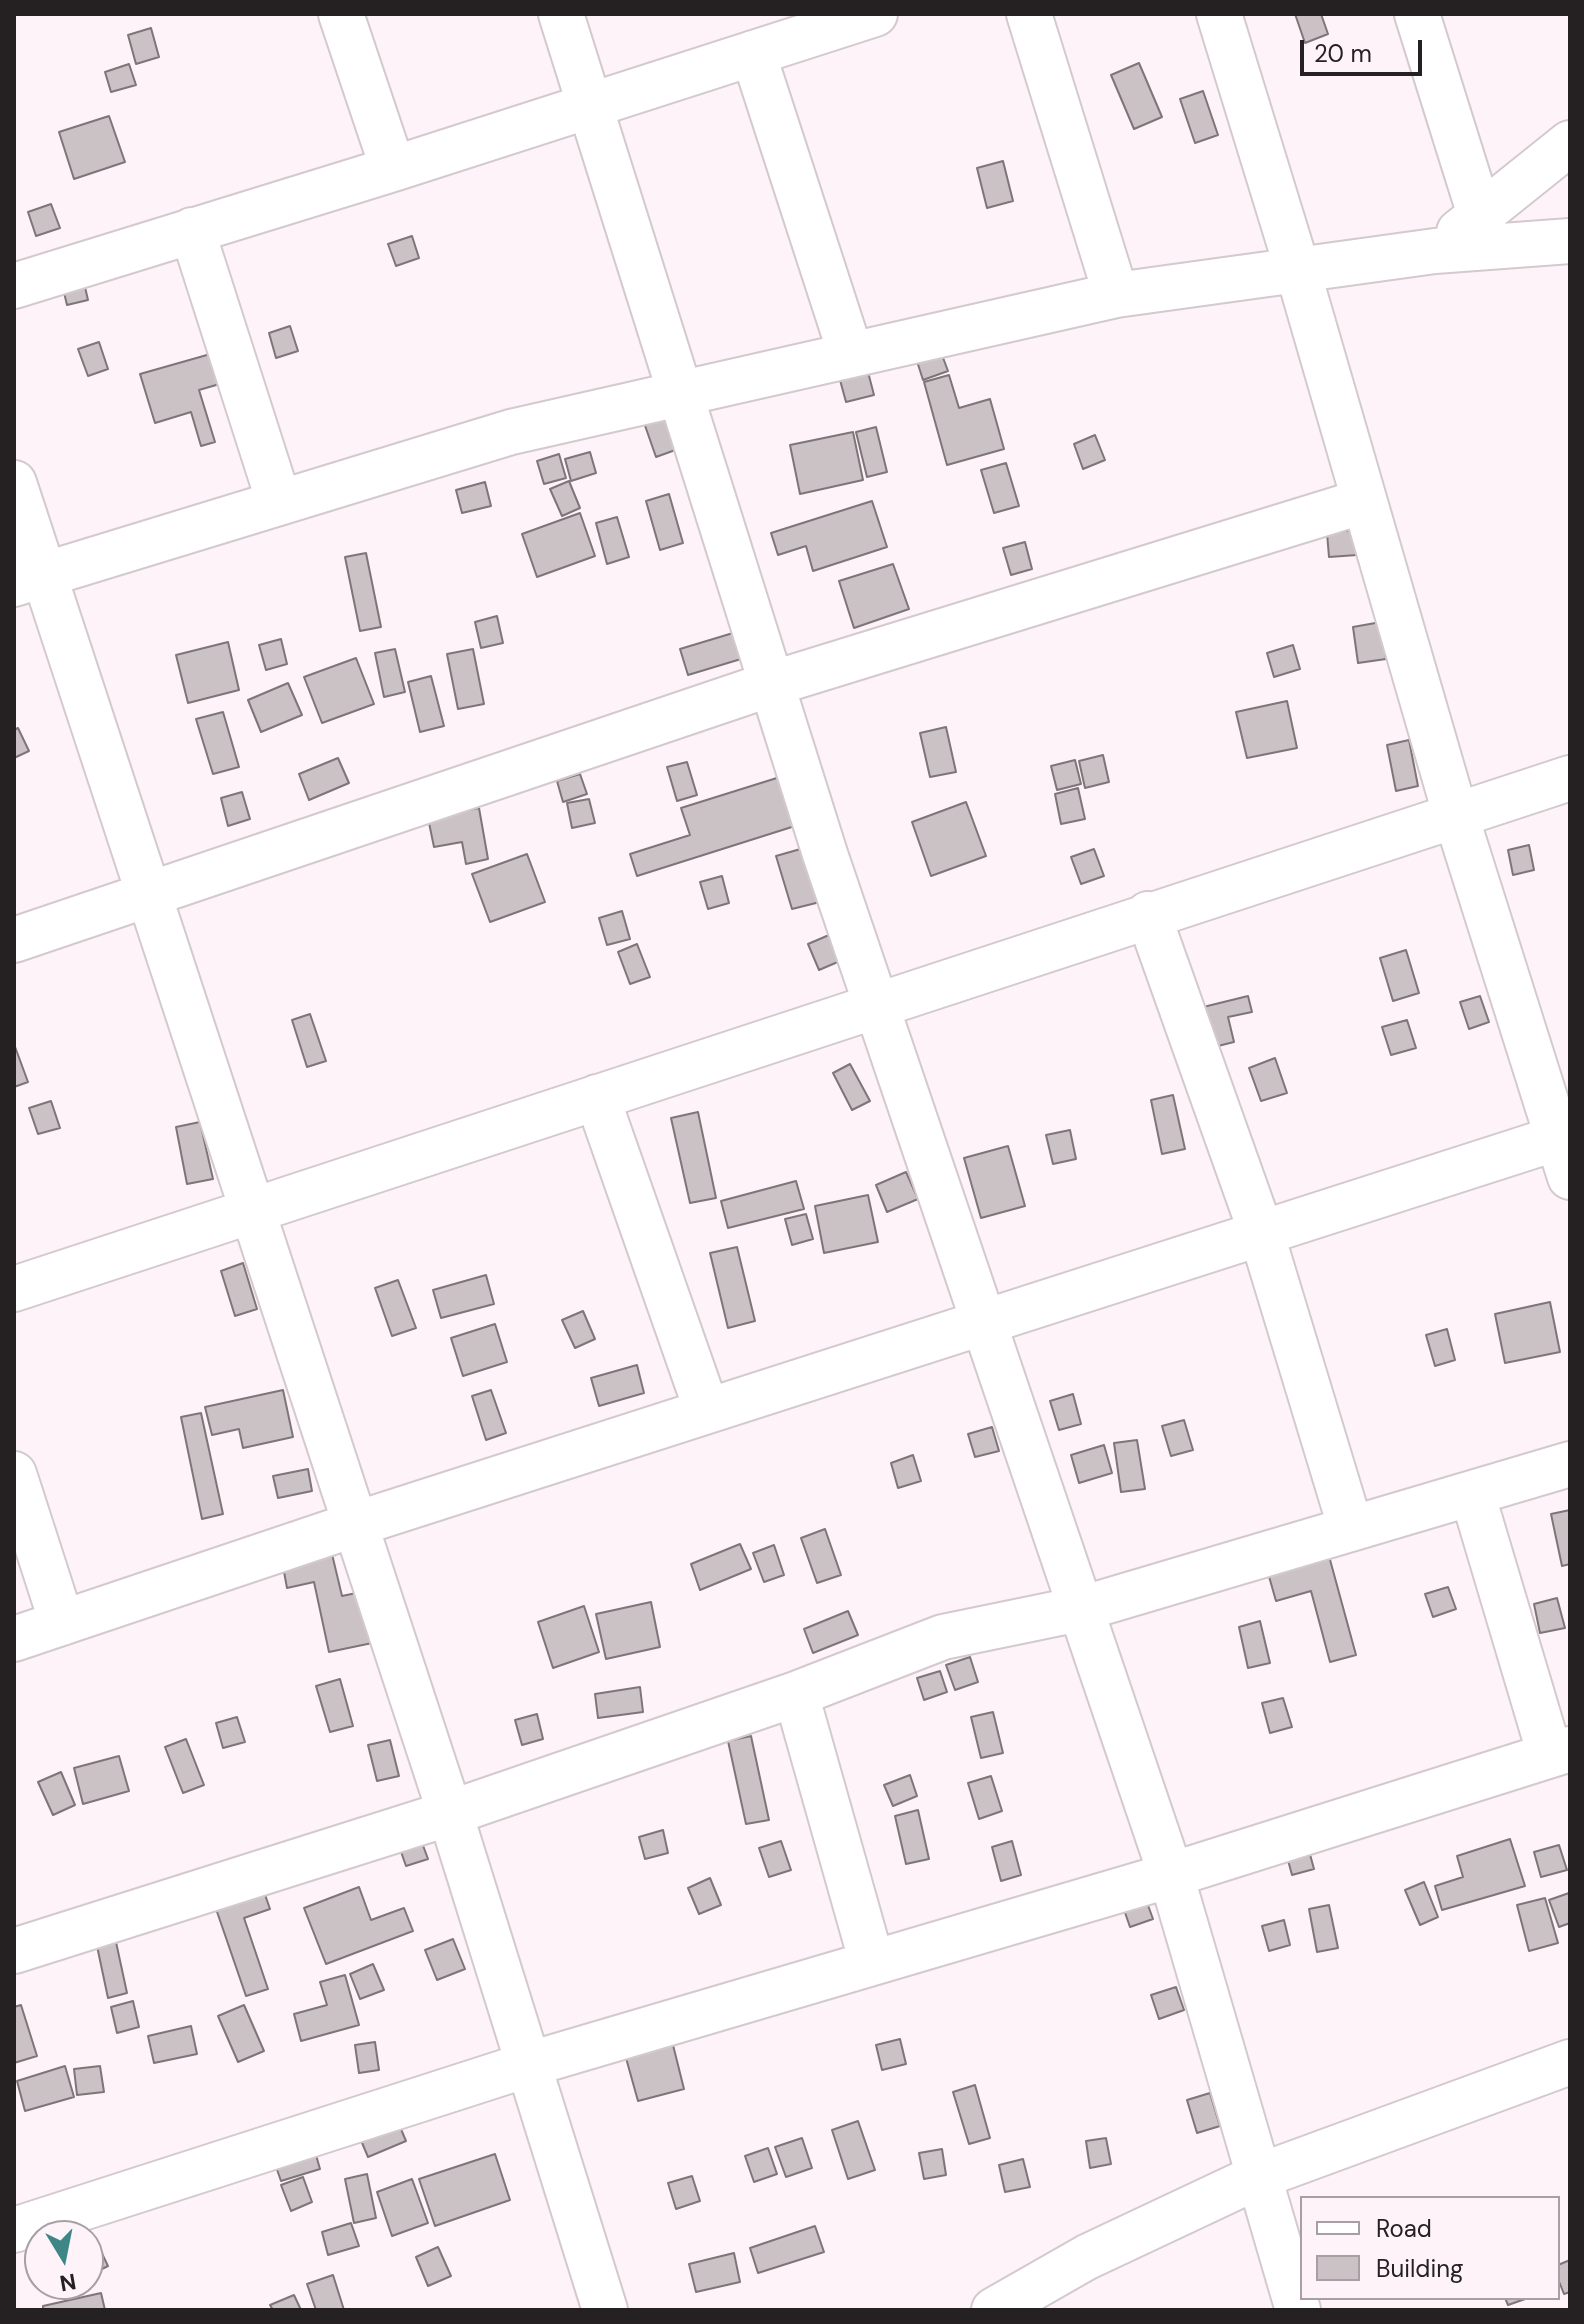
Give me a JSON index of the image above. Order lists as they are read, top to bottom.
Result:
{
  "legend": ["Road", "Building"],
  "scale_bar": "20 m",
  "north": "bottom"
}
